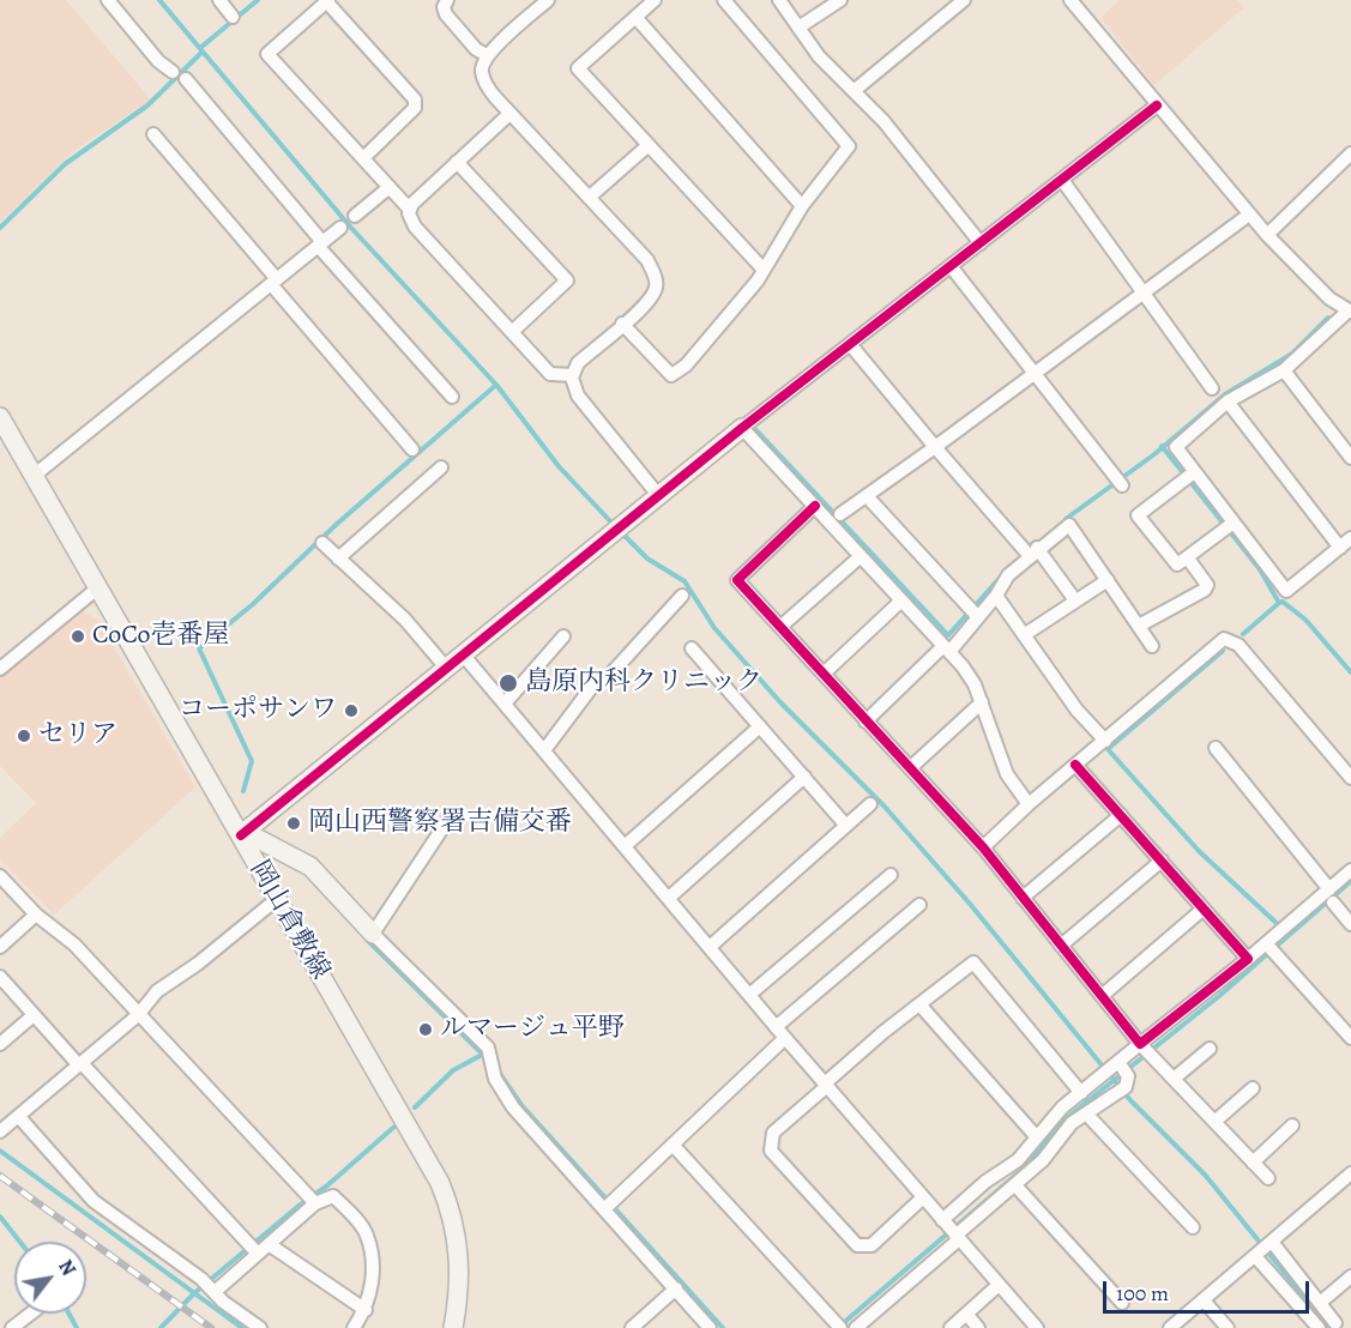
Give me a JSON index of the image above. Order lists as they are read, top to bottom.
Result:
{
  "streets": {
    "main road": ["岡山倉敷線"]
  },
  "places": [
    "CoCo壱番屋",
    "島原内科クリニック",
    "コーポサンワ",
    "セリア",
    "岡山西警察署吉備交番",
    "ルマージュ平野"
  ],
  "scale_bar": "100 m",
  "north": "top right"
}
